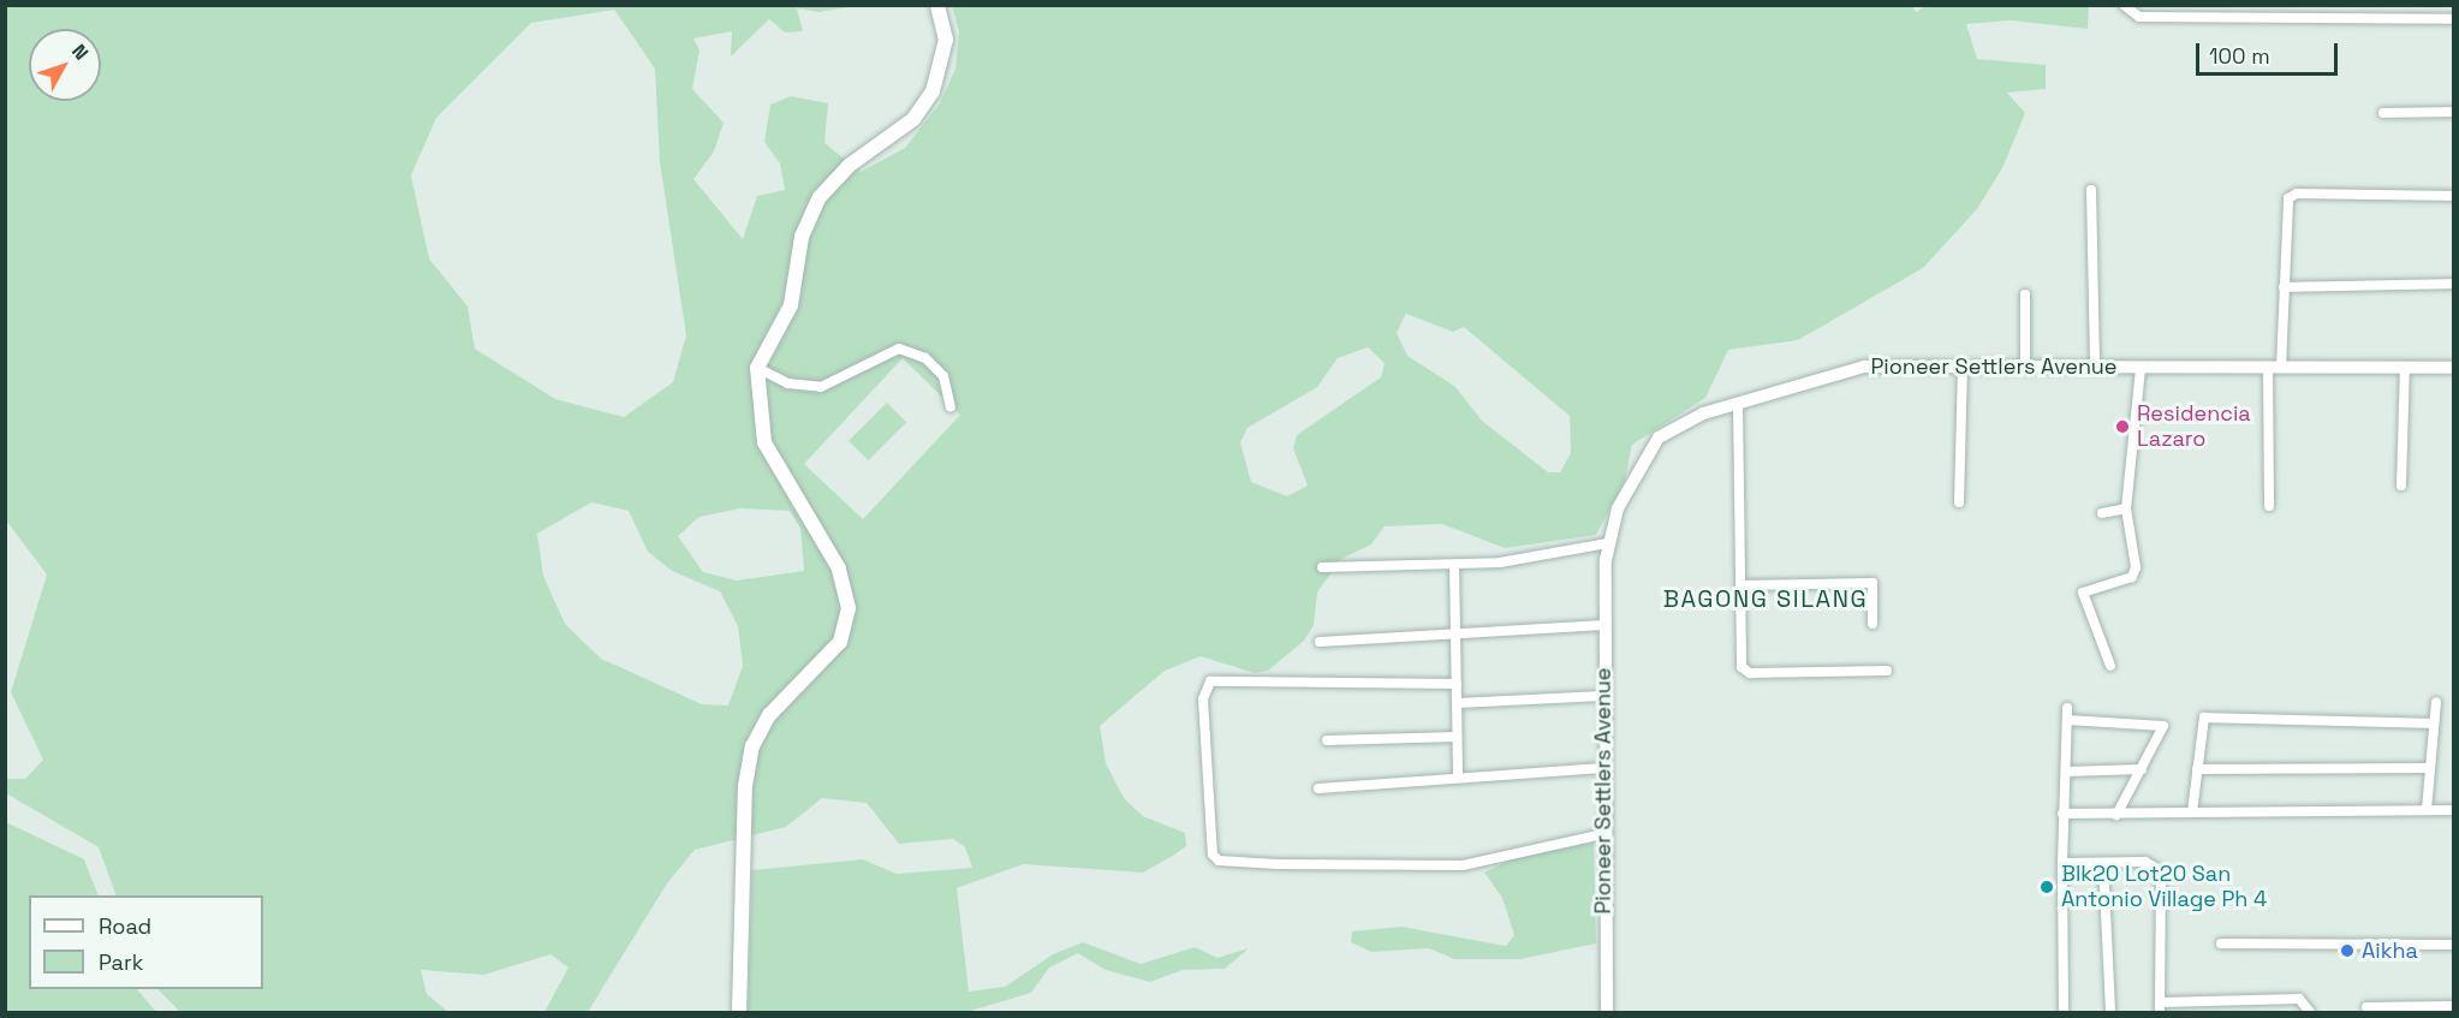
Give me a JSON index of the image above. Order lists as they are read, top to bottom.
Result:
{
  "streets": {
    "street": ["Pioneer Settlers Avenue"]
  },
  "districts": ["BAGONG SILANG"],
  "places": ["Residencia Lazaro", "Blk20 Lot20 San Antonio Village Ph 4", "Aikha"],
  "legend": ["Road", "Park"],
  "scale_bar": "100 m",
  "north": "top right"
}
